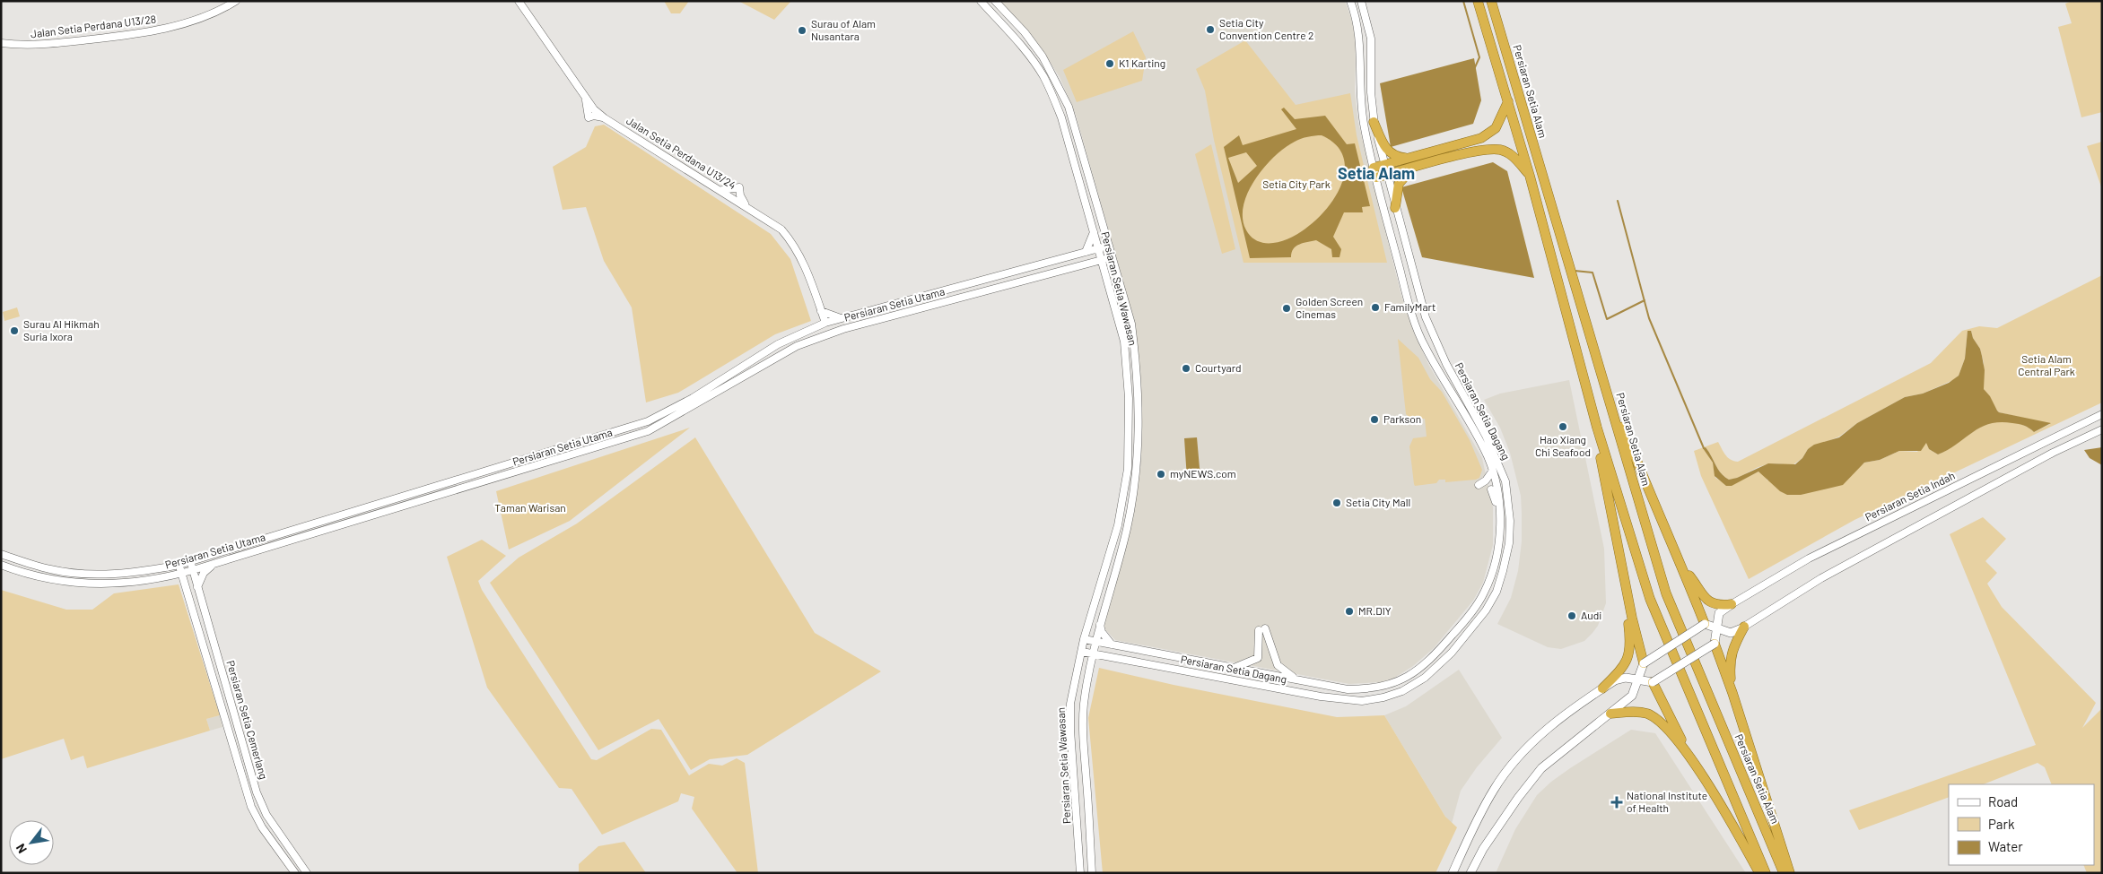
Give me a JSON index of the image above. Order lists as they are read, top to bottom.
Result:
{
  "streets": {
    "highway": ["Persiaran Setia Alam"],
    "street": [
      "Jalan Setia Perdana U13/28",
      "Jalan Setia Perdana U13/24",
      "Persiaran Setia Wawasan",
      "Persiaran Setia Utama",
      "Persiaran Setia Dagang",
      "Persiaran Setia Indah",
      "Persiaran Setia Cemerlang"
    ]
  },
  "crossings": [
    ["Jalan Setia Perdana U13/24", "Persiaran Setia Utama"],
    ["Persiaran Setia Wawasan", "Persiaran Setia Utama"],
    ["Persiaran Setia Wawasan", "Persiaran Setia Dagang"],
    ["Persiaran Setia Utama", "Persiaran Setia Cemerlang"]
  ],
  "districts": ["Setia Alam"],
  "parks": ["Setia City Park", "Setia Alam Central Park", "Taman Warisan"],
  "places": {
    "other": [
      "Setia City Convention Centre 2",
      "Surau of Alam Nusantara",
      "K1 Karting",
      "FamilyMart",
      "Golden Screen Cinemas",
      "Surau Al Hikmah Suria Ixora",
      "Courtyard",
      "Parkson",
      "Hao Xiang Chi Seafood",
      "myNEWS.com",
      "Setia City Mall",
      "MR.DIY",
      "Audi"
    ],
    "health": ["National Institute of Health"]
  },
  "legend": ["Road", "Park", "Water"],
  "north": "bottom left"
}
